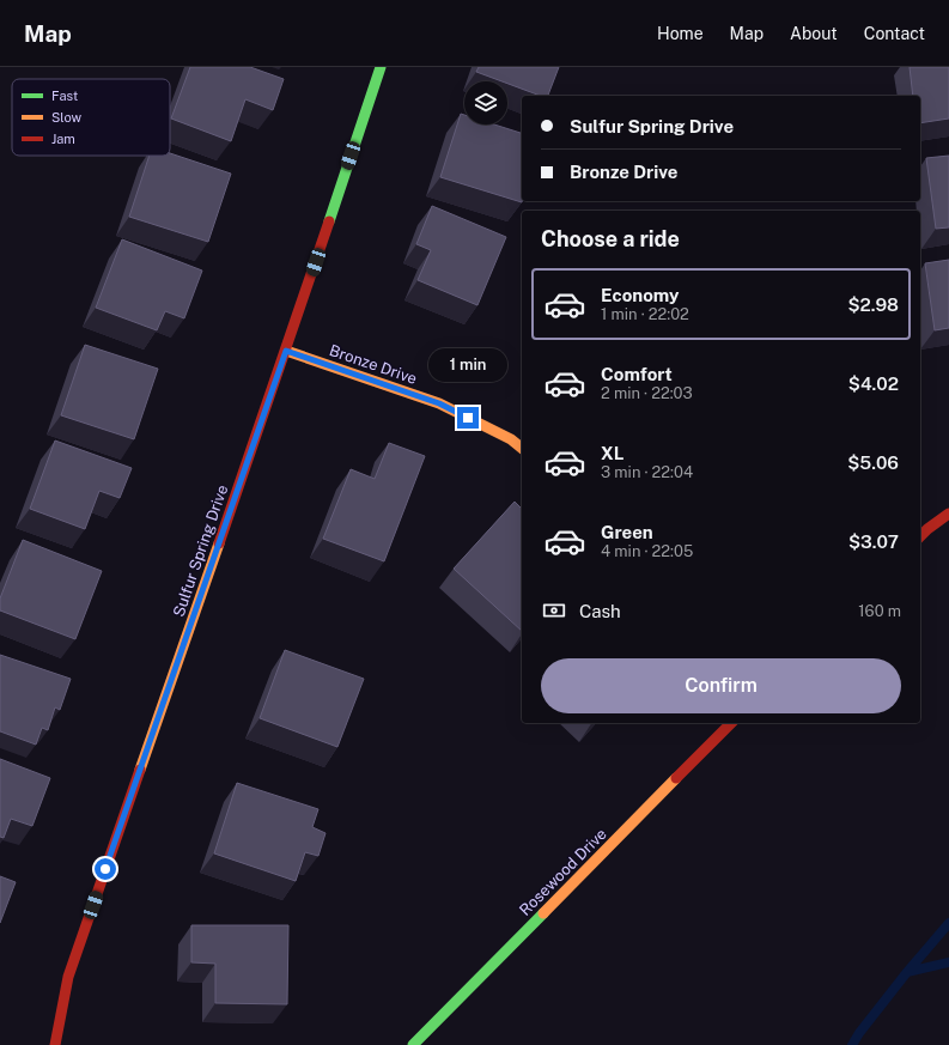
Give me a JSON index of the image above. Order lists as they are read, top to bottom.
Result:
{
  "streets": {
    "street": ["Bronze Drive", "Sulfur Spring Drive", "Rosewood Drive"]
  },
  "crossings": [
    ["Bronze Drive", "Sulfur Spring Drive"]
  ],
  "legend": ["Fast", "Slow", "Jam"],
  "page": {
    "header": "Map",
    "nav": [
      "Home",
      "Map",
      "About",
      "Contact"
    ],
    "banner": ["Sulfur Spring Drive", "Bronze Drive"],
    "heading": "Choose a ride",
    "list": [
      {
        "name": "Economy",
        "note": "1 min · 22:02",
        "value": "$2.98"
      },
      {
        "name": "Comfort",
        "note": "2 min · 22:03",
        "value": "$4.02"
      },
      {
        "name": "XL",
        "note": "3 min · 22:04",
        "value": "$5.06"
      },
      {
        "name": "Green",
        "note": "4 min · 22:05",
        "value": "$3.07"
      }
    ],
    "bubble": "1 min",
    "pay": ["Cash", "160 m"],
    "buttons": "Confirm"
  }
}
